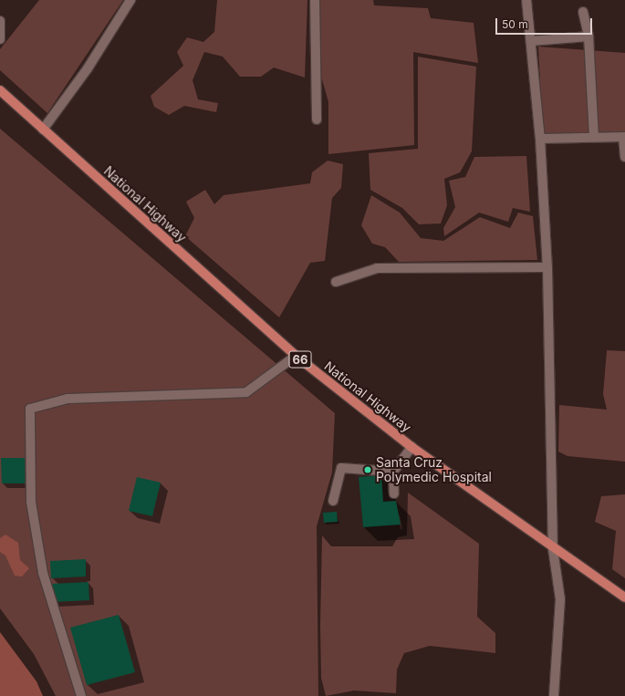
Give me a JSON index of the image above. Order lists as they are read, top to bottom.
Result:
{
  "streets": {
    "main road": ["National Highway", "66"]
  },
  "places": ["Santa Cruz Polymedic Hospital"],
  "scale_bar": "50 m"
}
